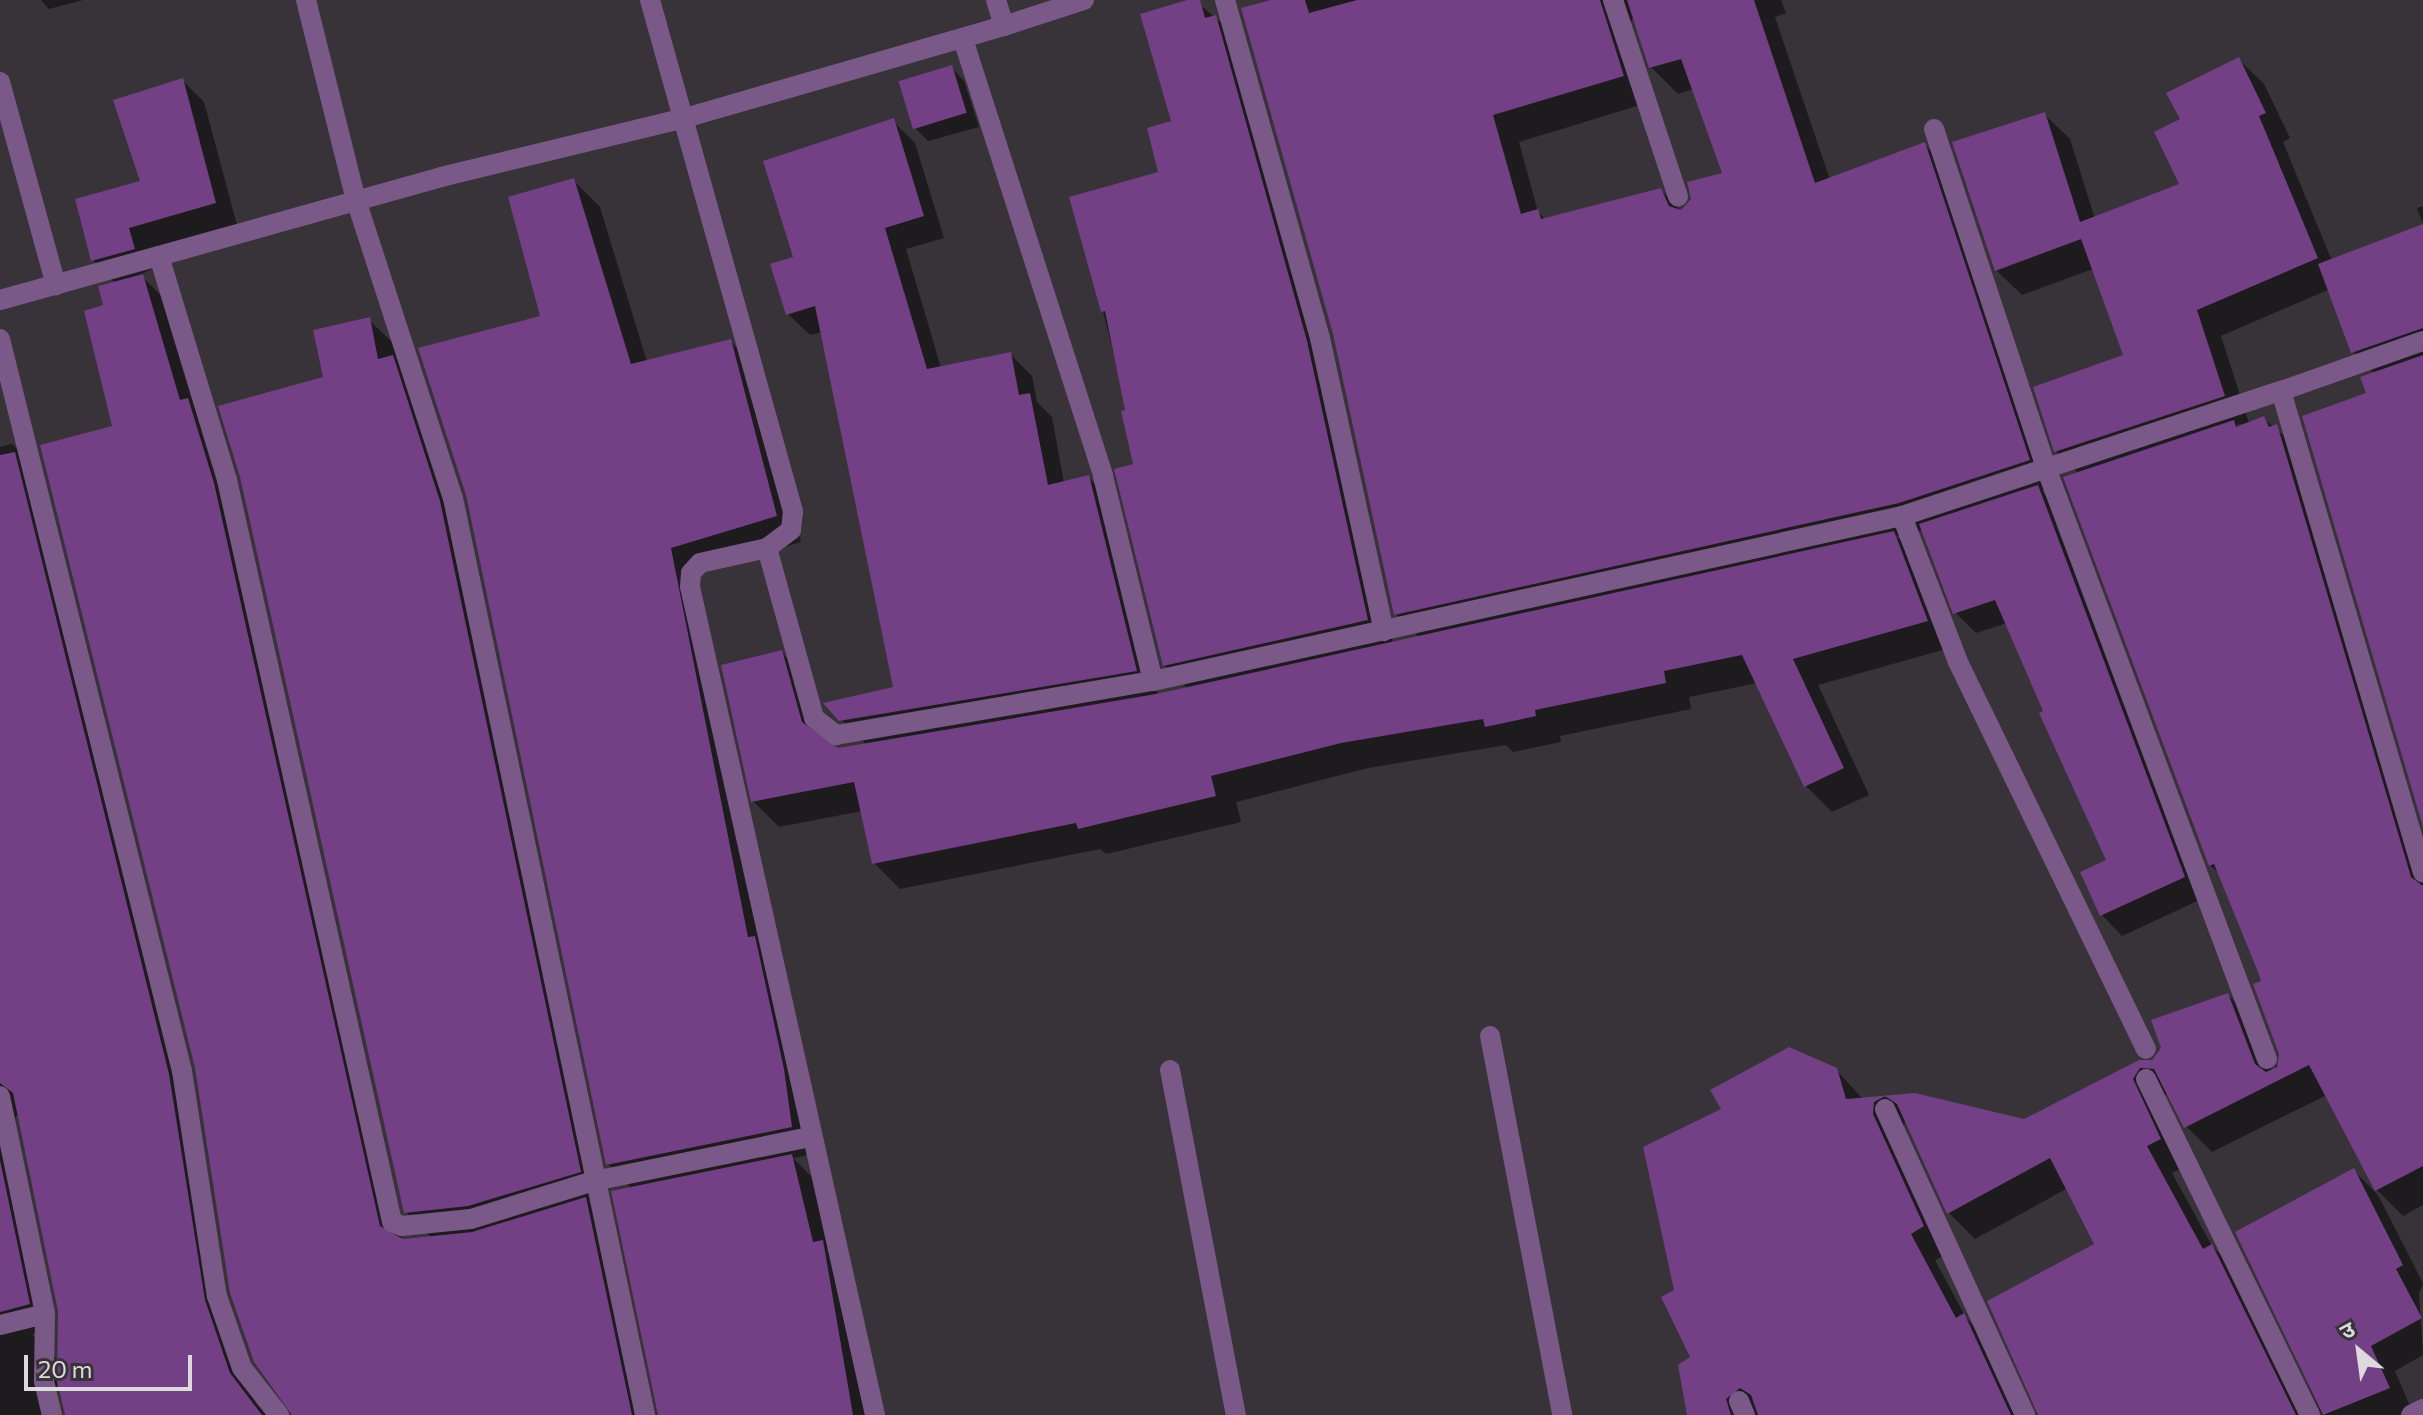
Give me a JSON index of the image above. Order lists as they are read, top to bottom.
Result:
{
  "scale_bar": "20 m",
  "north": "top left"
}
